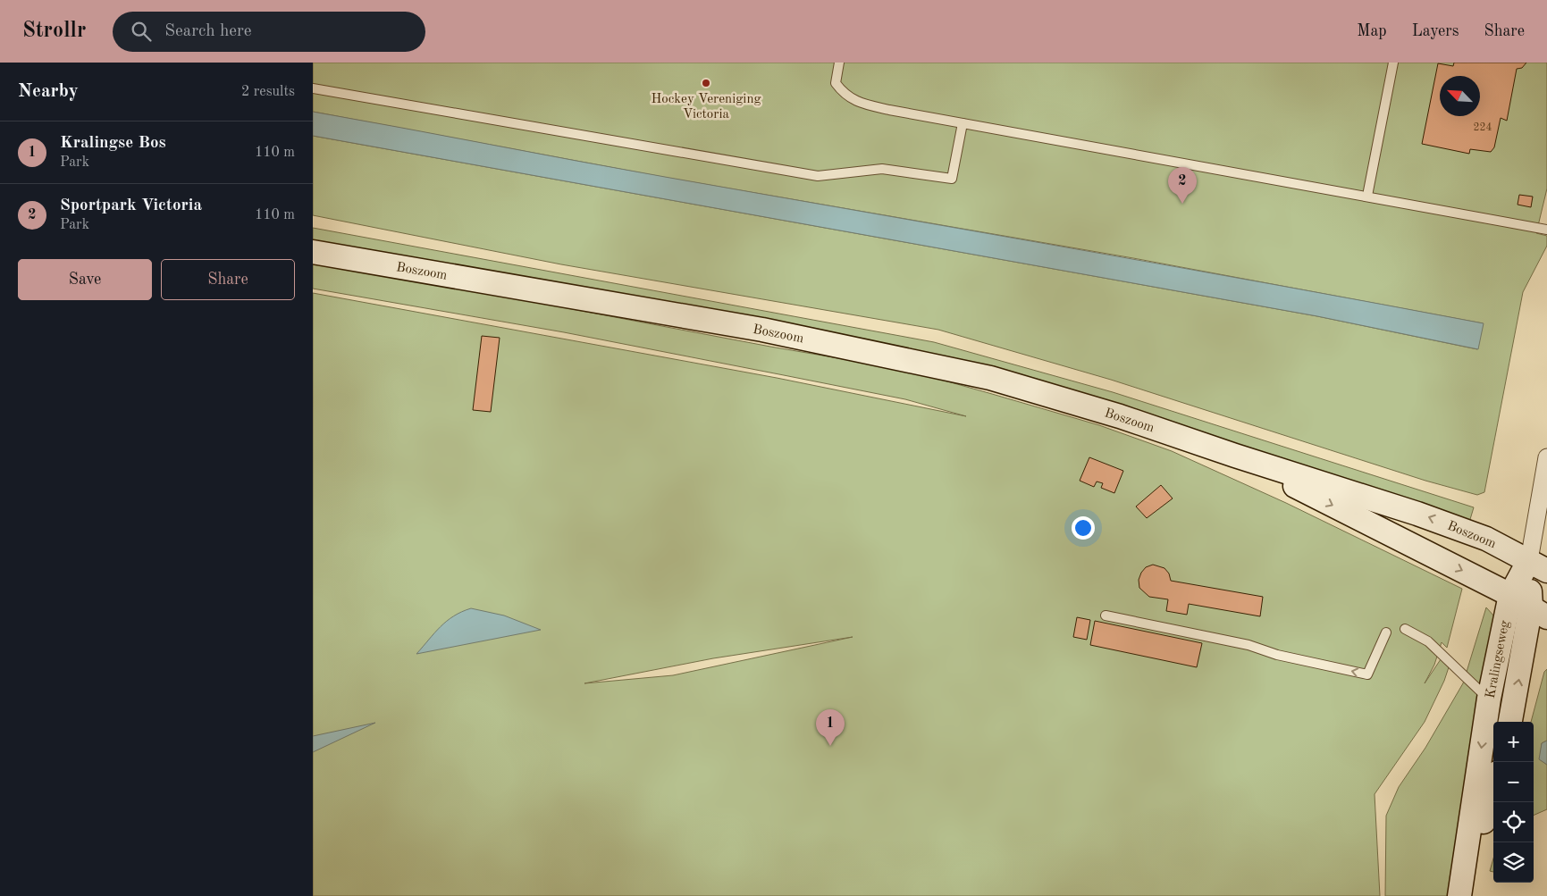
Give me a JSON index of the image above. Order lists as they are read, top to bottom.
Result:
{
  "streets": {
    "main road": ["Boszoom", "Kralingseweg"]
  },
  "crossings": [
    ["Boszoom", "Kralingseweg"]
  ],
  "places": ["Hockey Vereniging Victoria"],
  "house_numbers": ["224"],
  "north": "top left",
  "page": {
    "header": "Strollr",
    "search": "Search here",
    "nav": ["Map", "Layers", "Share"],
    "heading": ["Nearby", "2 results"],
    "list": [
      {
        "mark": "1",
        "name": "Kralingse Bos",
        "note": "Park",
        "value": "110 m"
      },
      {
        "mark": "2",
        "name": "Sportpark Victoria",
        "note": "Park",
        "value": "110 m"
      }
    ],
    "pins": ["2", "1"],
    "buttons": ["Save", "Share"],
    "map_buttons": ["+", "−"]
  }
}
